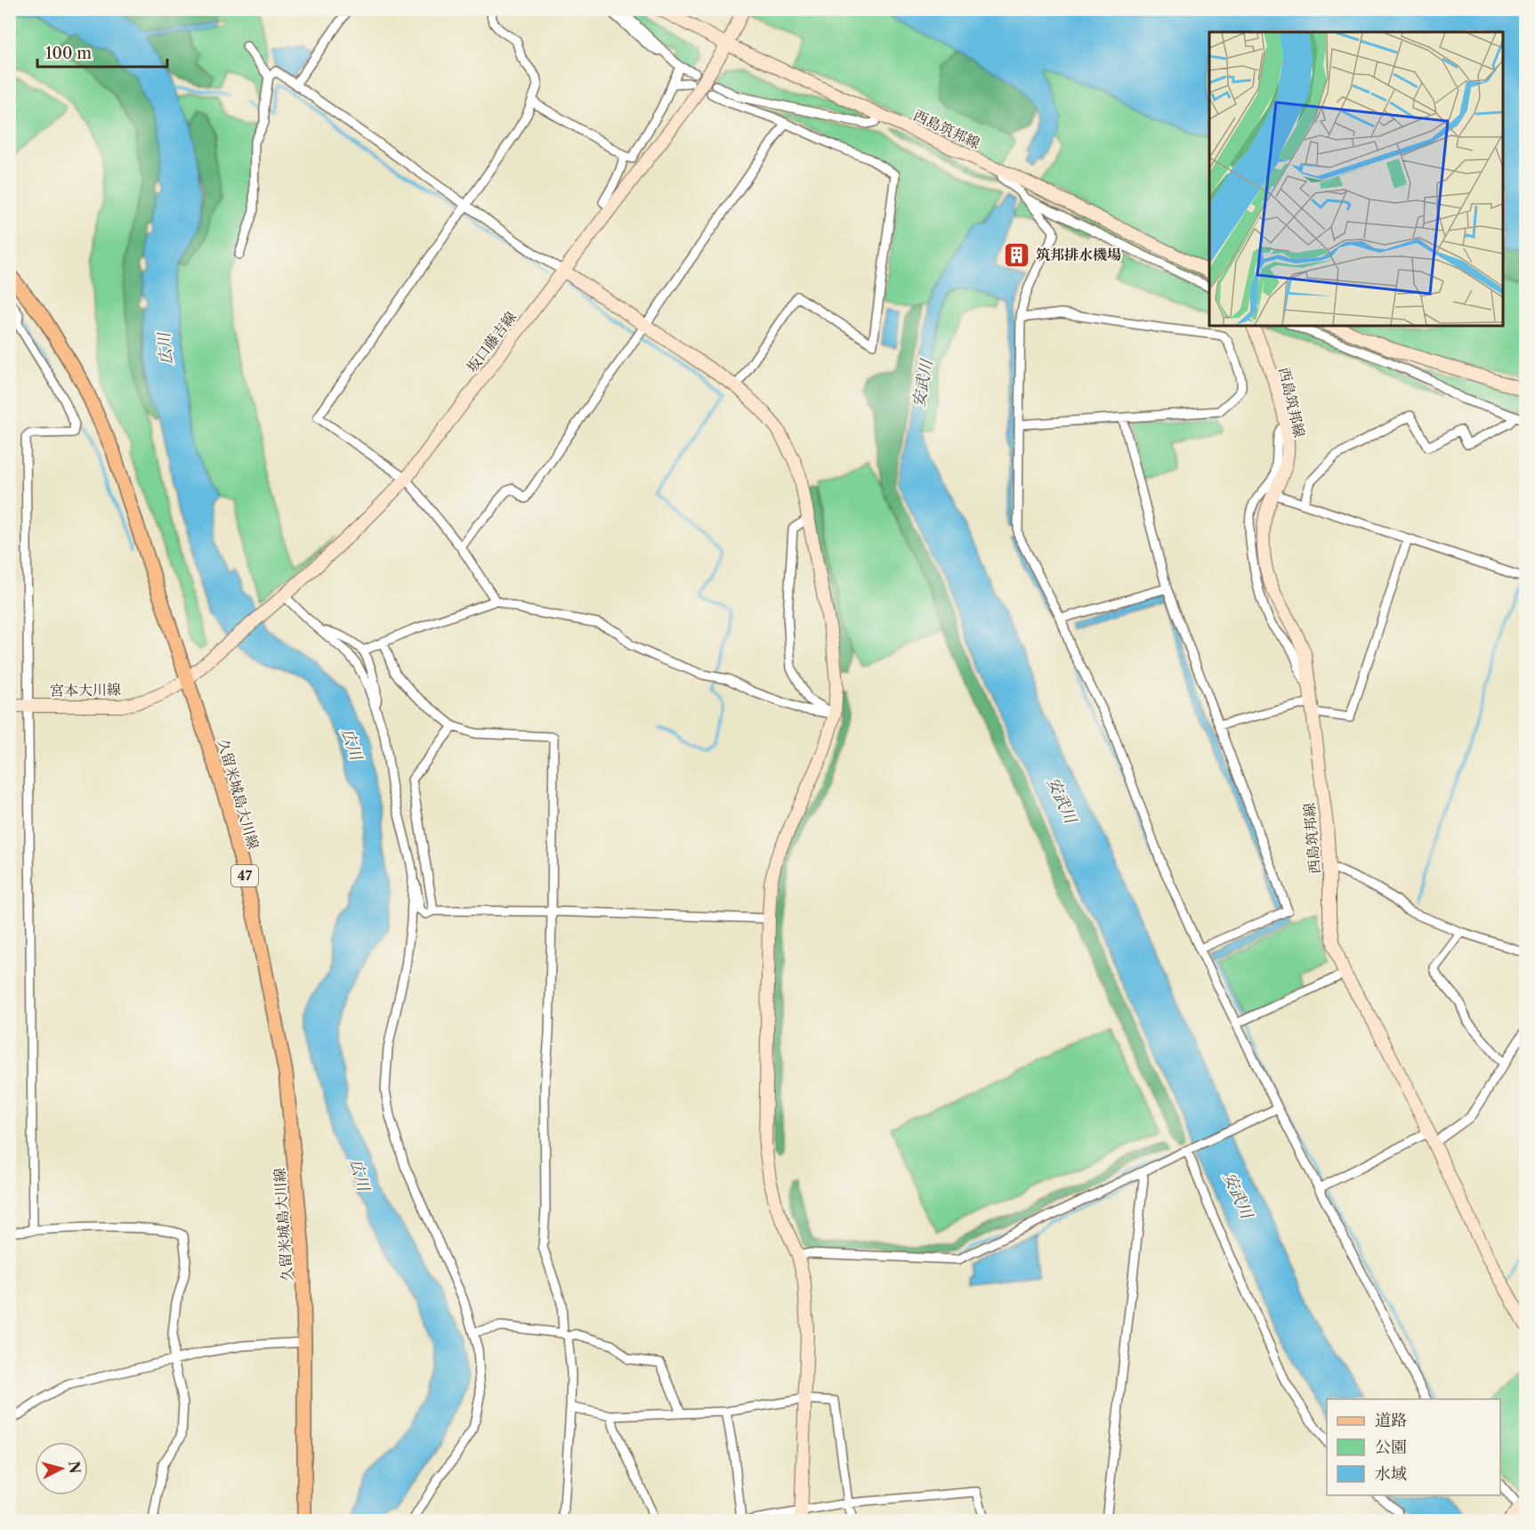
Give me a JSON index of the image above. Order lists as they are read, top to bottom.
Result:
{
  "streets": {
    "main road": [
      "西島筑邦線",
      "坂口藤吉線",
      "宮本大川線",
      "久留米城島大川線",
      "47"
    ]
  },
  "crossings": [
    ["西島筑邦線", "坂口藤吉線"],
    ["坂口藤吉線", "宮本大川線"],
    ["坂口藤吉線", "久留米城島大川線"],
    ["宮本大川線", "久留米城島大川線"]
  ],
  "water": ["広川", "安武川"],
  "places": {
    "building": ["筑邦排水機場"]
  },
  "legend": ["道路", "公園", "水域"],
  "scale_bar": "100 m",
  "north": "right"
}
